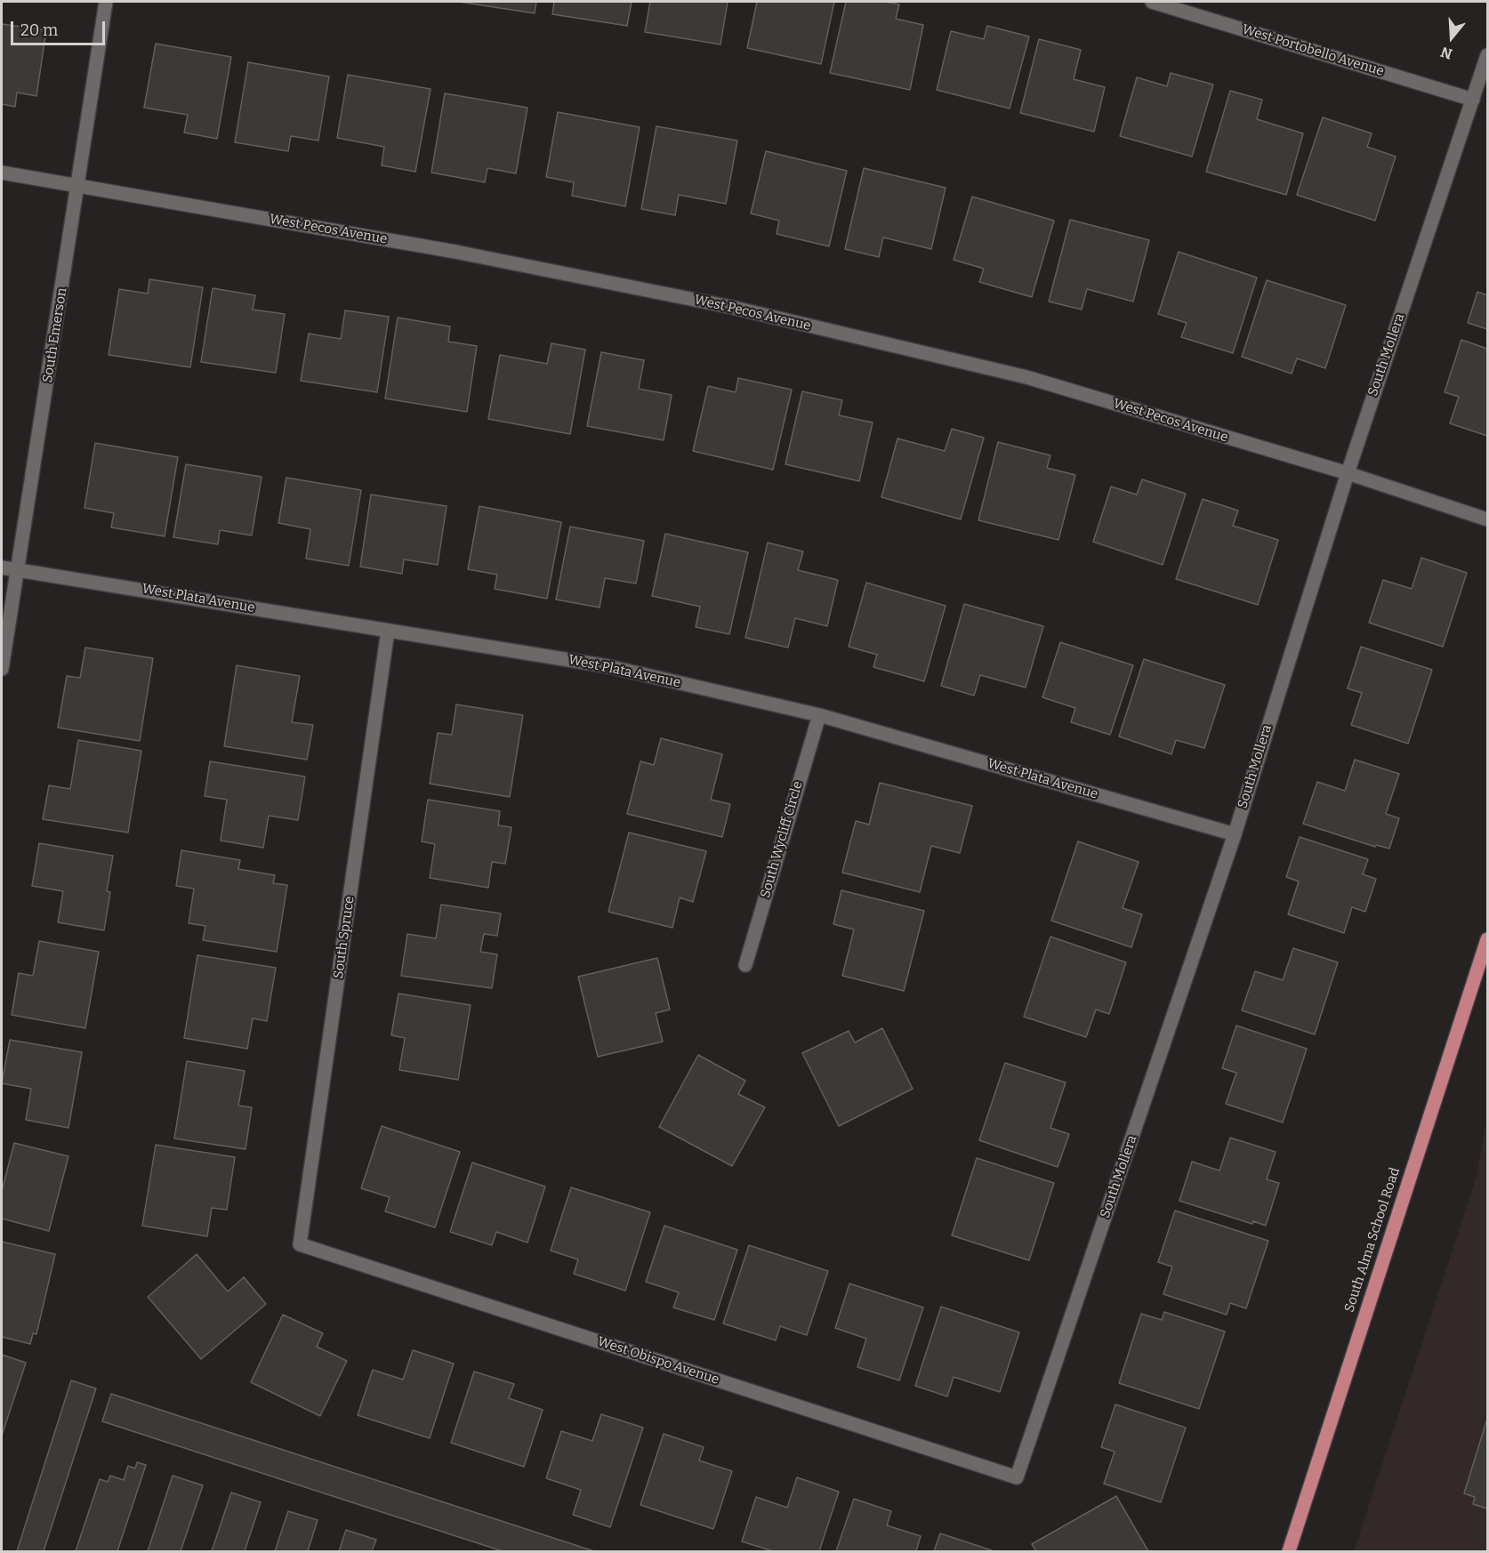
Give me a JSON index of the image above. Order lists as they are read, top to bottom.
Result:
{
  "streets": {
    "main road": ["South Alma School Road"],
    "street": [
      "West Portobello Avenue",
      "West Pecos Avenue",
      "South Emerson",
      "South Mollera",
      "West Plata Avenue",
      "South Wycliff Circle",
      "South Spruce",
      "West Obispo Avenue"
    ]
  },
  "crossings": [
    ["West Portobello Avenue", "South Mollera"],
    ["West Pecos Avenue", "South Emerson"],
    ["West Pecos Avenue", "South Mollera"],
    ["South Emerson", "West Plata Avenue"],
    ["South Mollera", "West Plata Avenue"],
    ["South Mollera", "West Obispo Avenue"],
    ["West Plata Avenue", "South Wycliff Circle"],
    ["West Plata Avenue", "South Spruce"],
    ["South Spruce", "West Obispo Avenue"]
  ],
  "scale_bar": "20 m",
  "north": "bottom"
}
